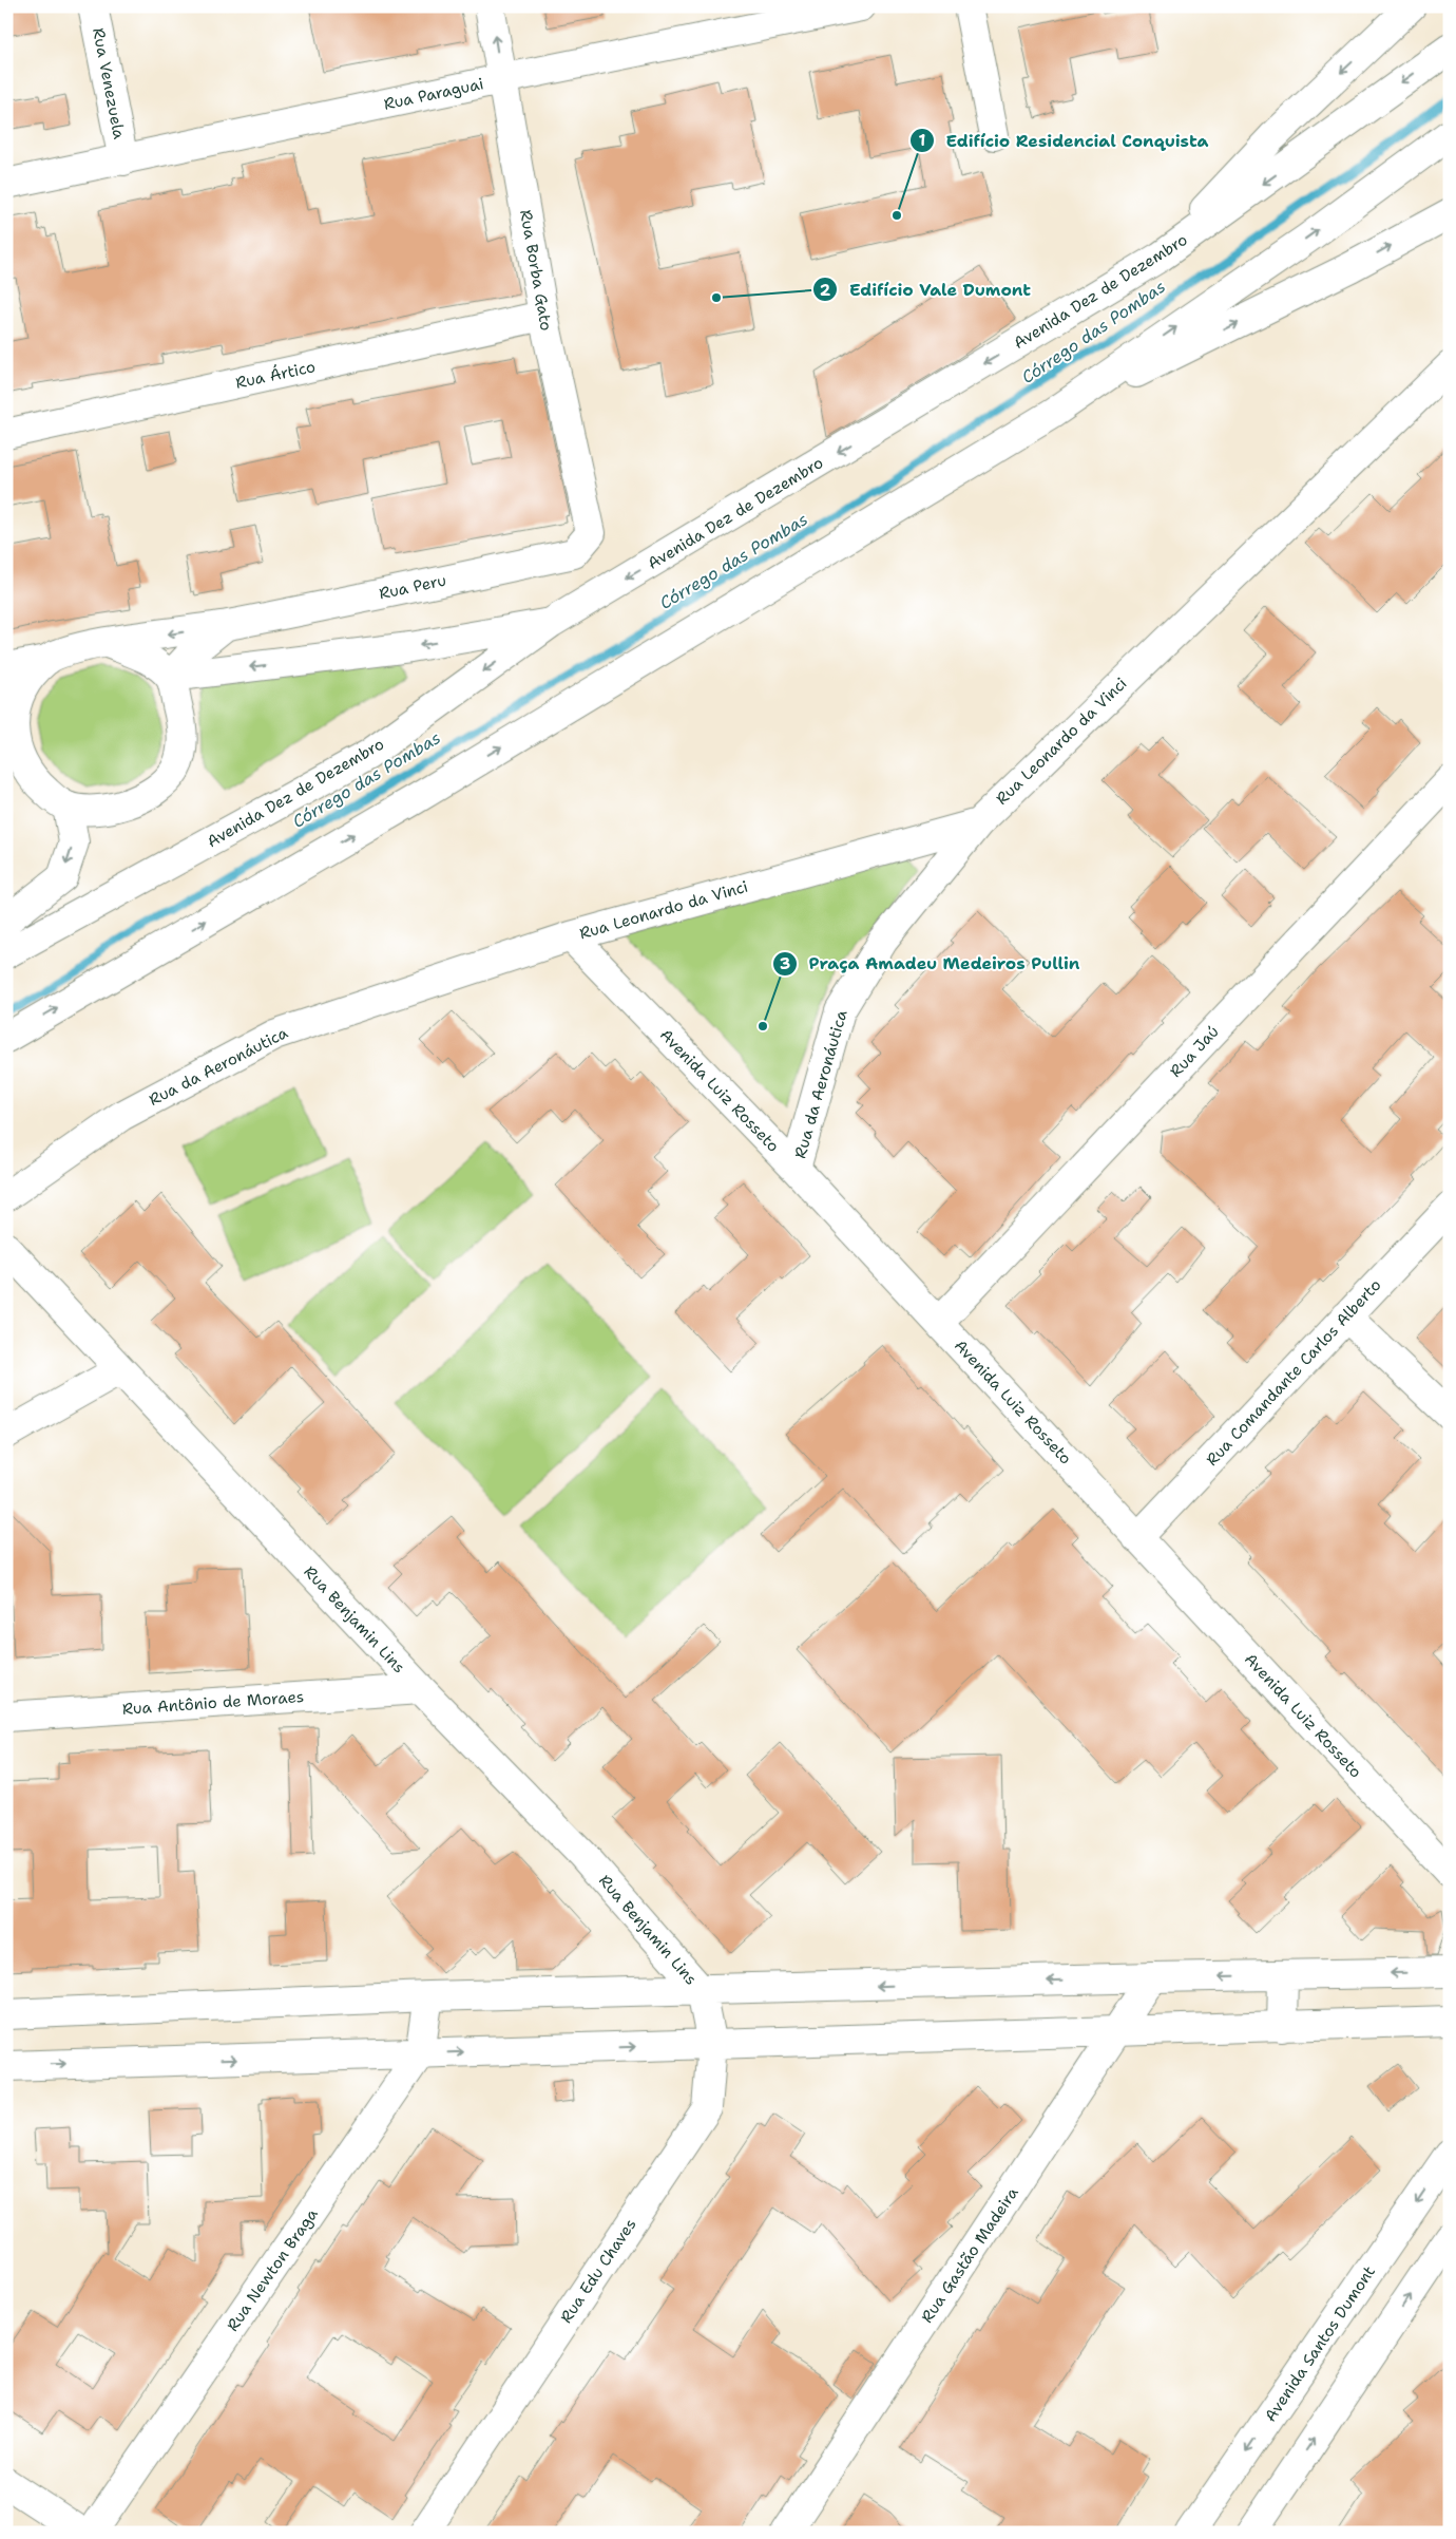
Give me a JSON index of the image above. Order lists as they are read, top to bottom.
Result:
{
  "streets": {
    "main road": [
      "Rua Venezuela",
      "Rua Paraguai",
      "Rua Borba Gato",
      "Avenida Dez de Dezembro",
      "Rua Ártico",
      "Rua Peru",
      "Rua Leonardo da Vinci",
      "Rua Jaú",
      "Rua da Aeronáutica",
      "Avenida Luiz Rosseto",
      "Rua Comandante Carlos Alberto",
      "Rua Benjamin Lins",
      "Rua Antônio de Moraes",
      "Rua Gastão Madeira",
      "Rua Newton Braga",
      "Rua Edu Chaves",
      "Avenida Santos Dumont"
    ]
  },
  "crossings": [
    ["Rua Venezuela", "Rua Paraguai"],
    ["Rua Paraguai", "Rua Borba Gato"],
    ["Rua Borba Gato", "Rua Ártico"],
    ["Rua Borba Gato", "Rua Peru"],
    ["Rua Leonardo da Vinci", "Rua da Aeronáutica"],
    ["Rua Leonardo da Vinci", "Avenida Luiz Rosseto"],
    ["Rua Jaú", "Avenida Luiz Rosseto"],
    ["Rua da Aeronáutica", "Avenida Luiz Rosseto"],
    ["Avenida Luiz Rosseto", "Rua Comandante Carlos Alberto"],
    ["Rua Benjamin Lins", "Rua Antônio de Moraes"],
    ["Rua Benjamin Lins", "Rua Edu Chaves"]
  ],
  "water": ["Córrego das Pombas"],
  "places": ["Edifício Residencial Conquista", "Edifício Vale Dumont", "Praça Amadeu Medeiros Pullin"]
}
